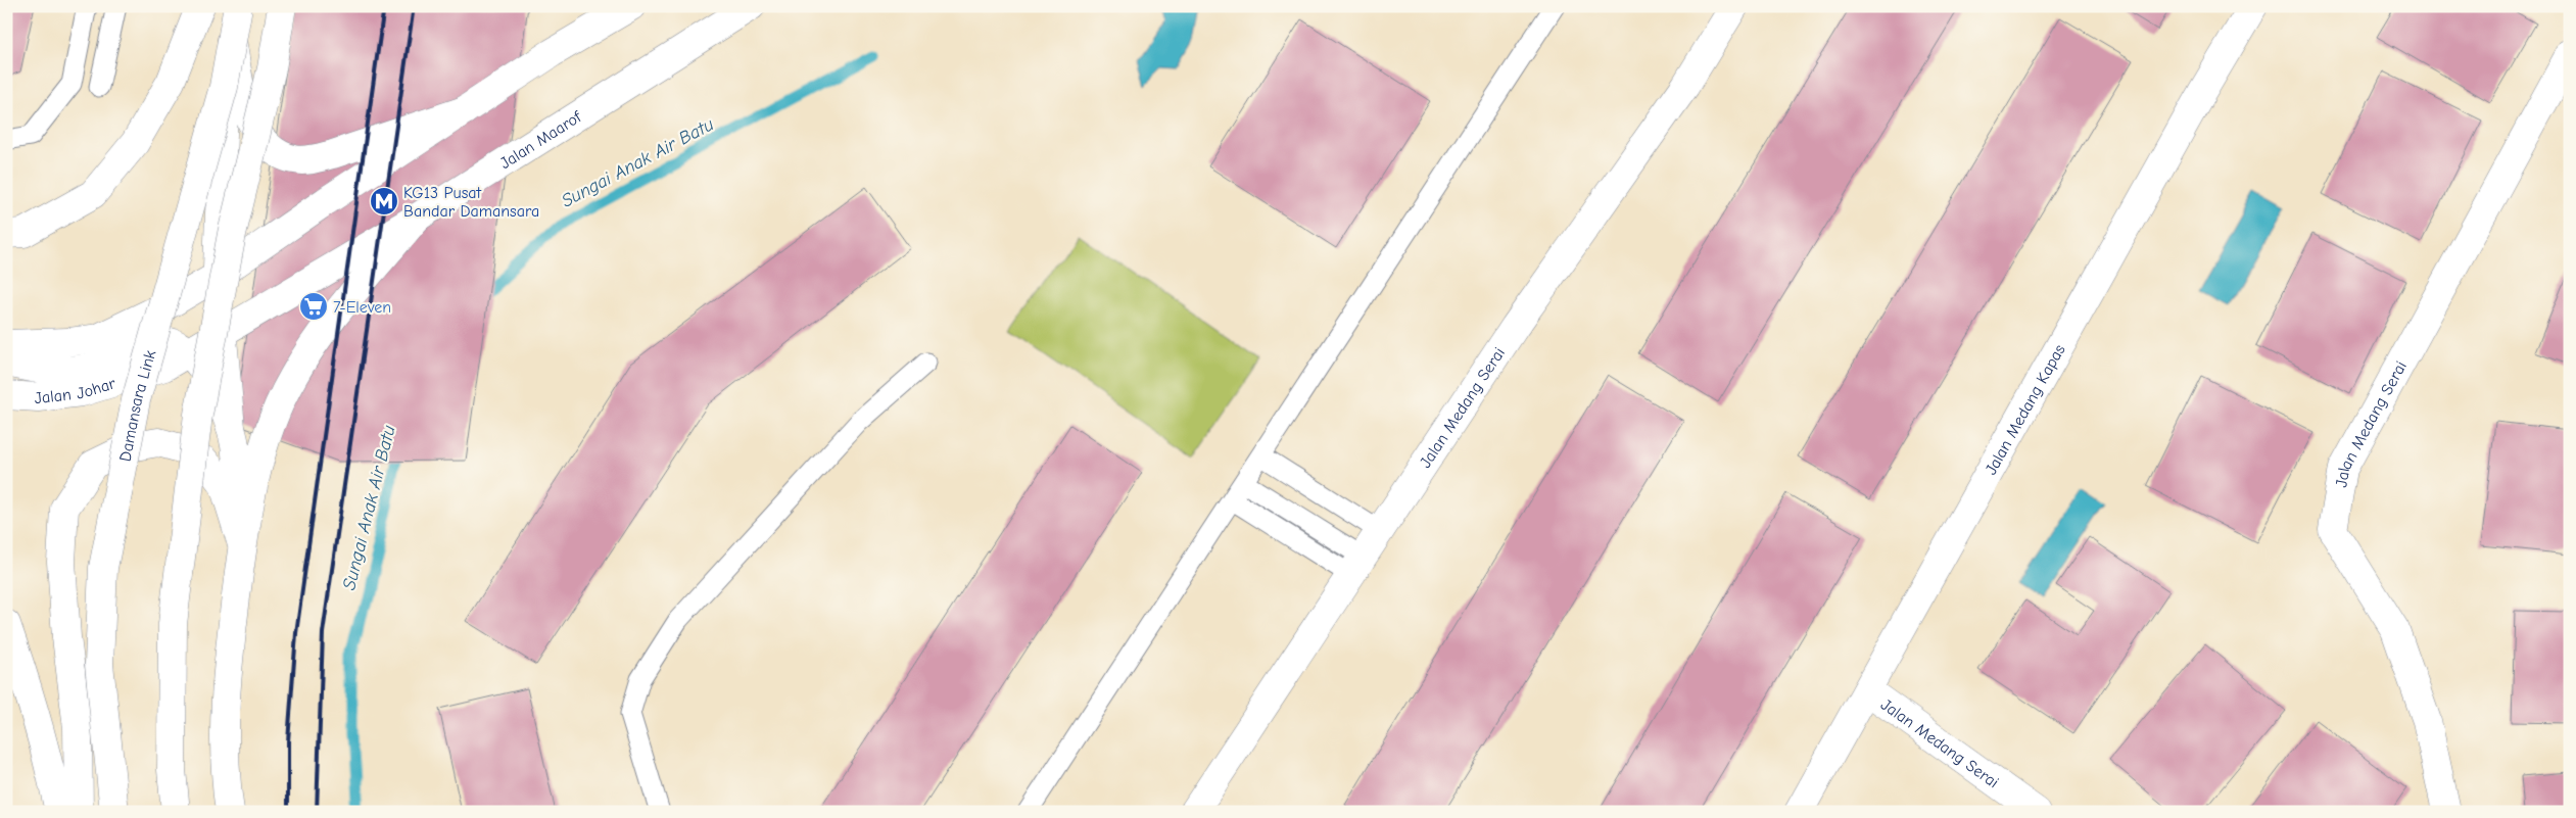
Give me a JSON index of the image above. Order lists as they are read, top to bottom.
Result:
{
  "streets": {
    "main road": [
      "Jalan Maarof",
      "Jalan Johar",
      "Damansara Link",
      "Jalan Medang Serai",
      "Jalan Medang Kapas"
    ]
  },
  "crossings": [
    ["Jalan Maarof", "Jalan Johar"],
    ["Jalan Medang Serai", "Jalan Medang Kapas"]
  ],
  "water": ["Sungai Anak Air Batu"],
  "places": {
    "metro station": ["KG13 Pusat Bandar Damansara"],
    "supermarket": ["7-Eleven"]
  }
}
